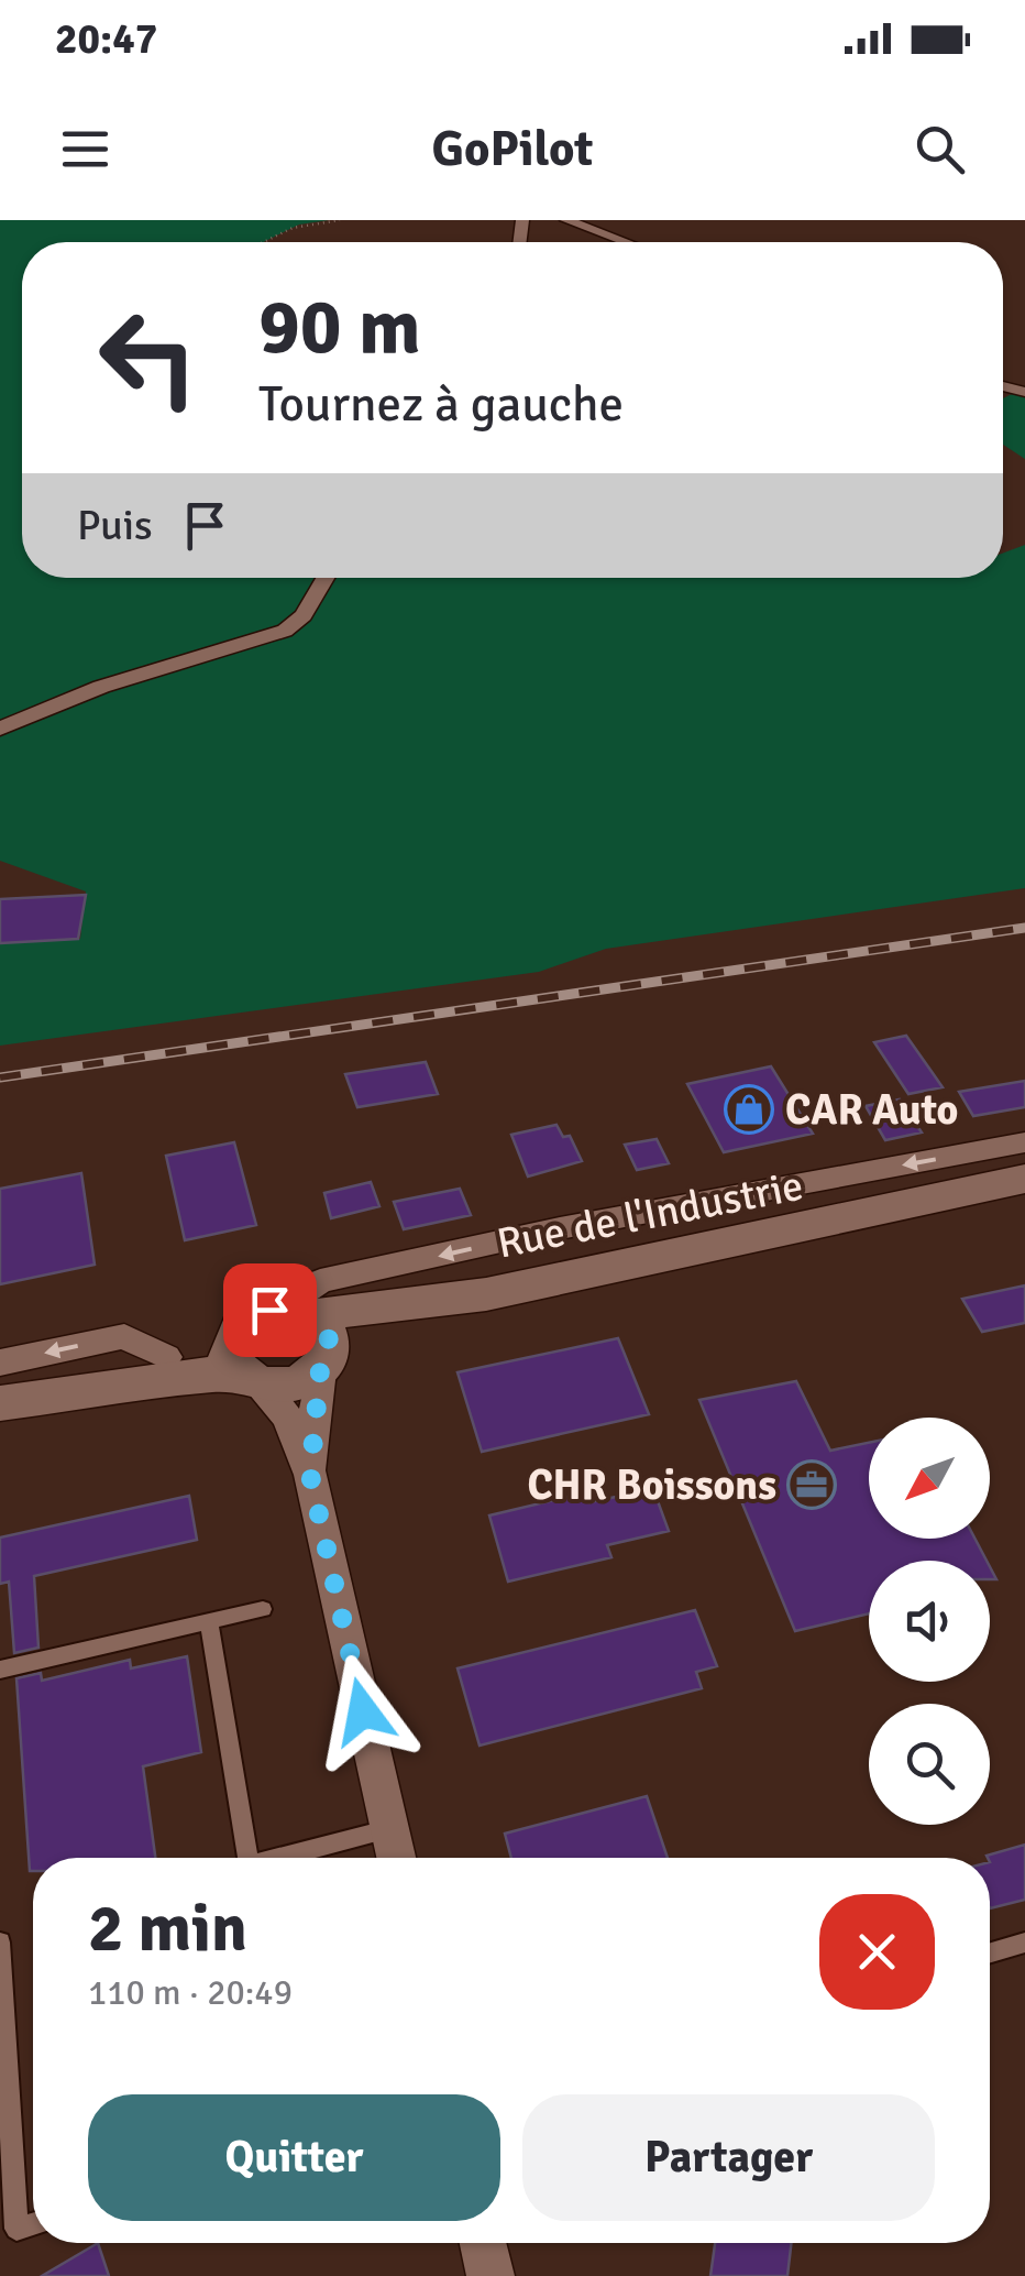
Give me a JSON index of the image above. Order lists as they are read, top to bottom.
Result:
{
  "streets": {
    "main road": ["Rue de l'Industrie"]
  },
  "one_way": ["Rue de l'Industrie"],
  "places": {
    "shop": ["CAR Auto"],
    "office": ["CHR Boissons"]
  },
  "north": "bottom left",
  "page": {
    "status": "20:47",
    "header": "GoPilot",
    "turn": ["90 m", "Tournez à gauche"],
    "then": "Puis",
    "heading": ["2 min", "110 m · 20:49"],
    "buttons": ["Quitter", "Partager"]
  }
}
